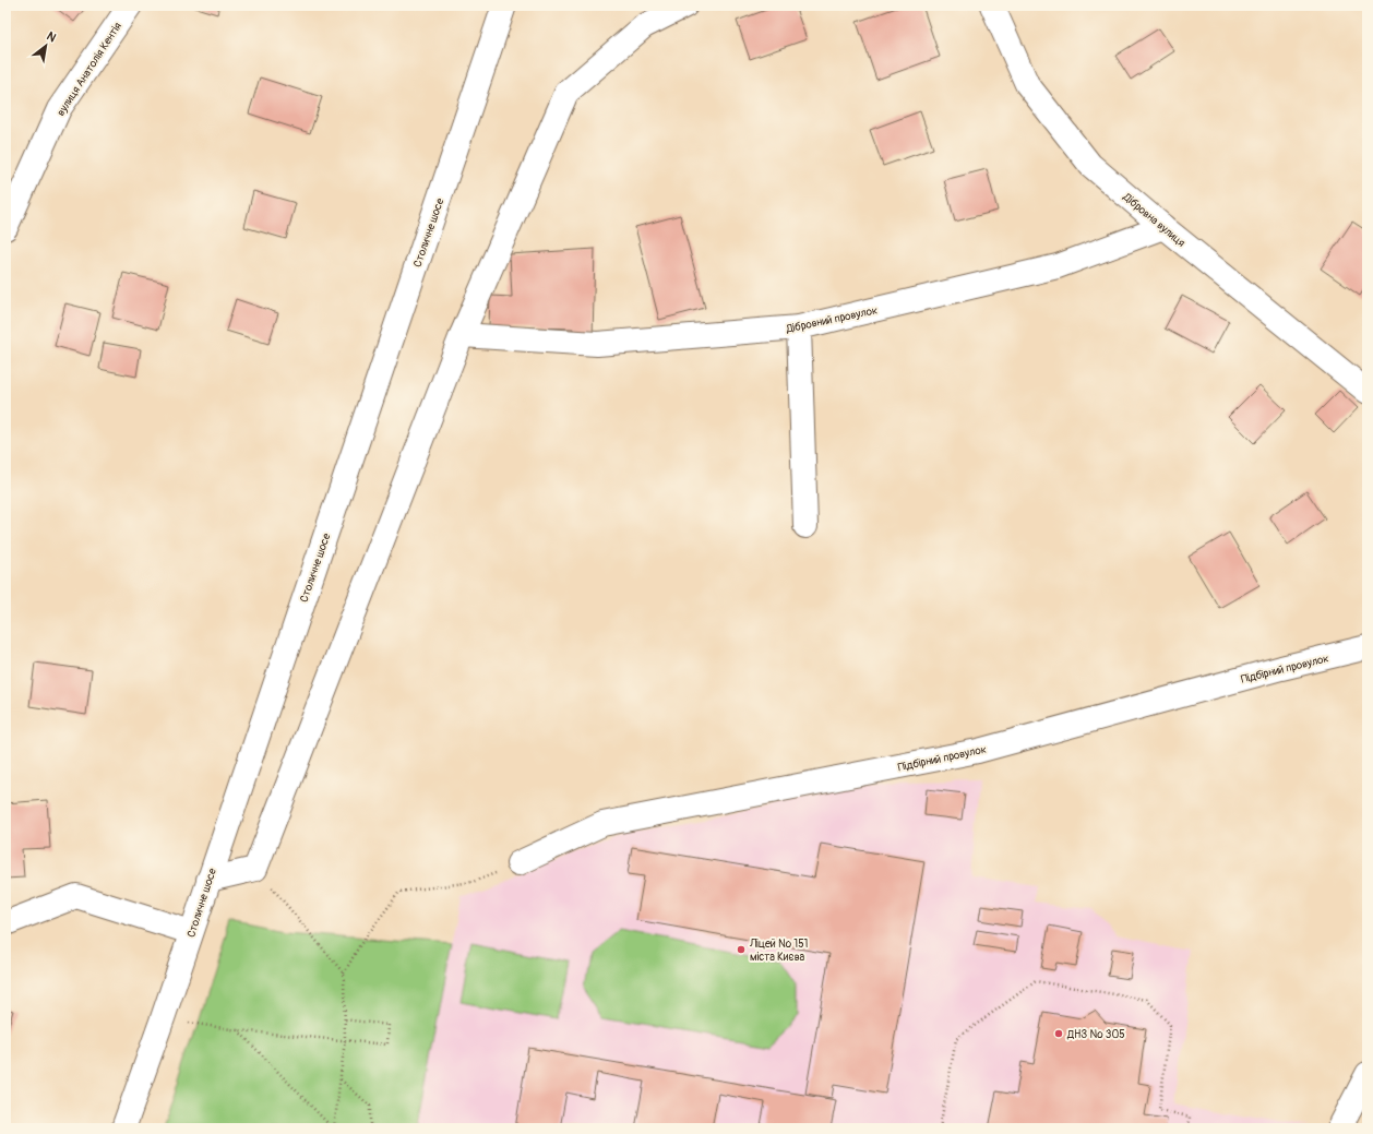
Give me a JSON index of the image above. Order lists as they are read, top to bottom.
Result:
{
  "streets": {
    "street": [
      "вулиця Анатолія Кентія",
      "Дібровна вулиця",
      "Столичне шосе",
      "Дібровний провулок",
      "Підбірний провулок"
    ]
  },
  "crossings": [
    ["Дібровна вулиця", "Дібровний провулок"]
  ],
  "places": ["Ліцей № 151 міста Києва", "ДНЗ № 305"],
  "north": "top right"
}
